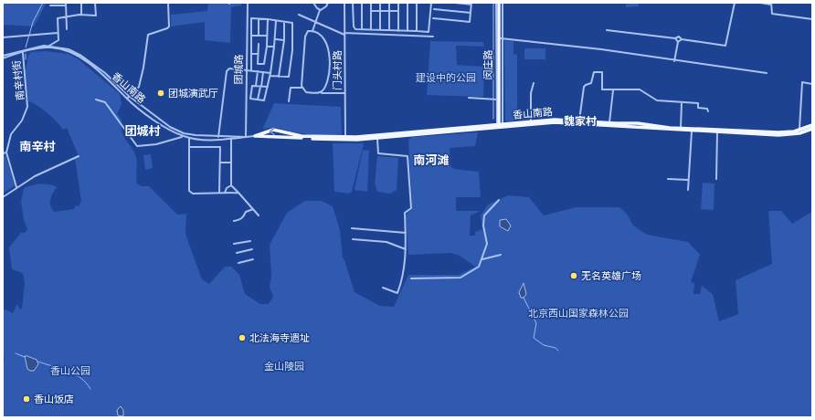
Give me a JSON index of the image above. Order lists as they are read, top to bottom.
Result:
{
  "streets": {
    "main road": ["闵庄路", "香山南路"],
    "street": ["团城路", "门头村路", "南辛村街"]
  },
  "crossings": [
    ["闵庄路", "香山南路"],
    ["团城路", "香山南路"],
    ["门头村路", "香山南路"],
    ["南辛村街", "香山南路"]
  ],
  "districts": [
    "魏家村",
    "团城村",
    "南辛村",
    "南河滩"
  ],
  "parks": [
    "建设中的公园",
    "北京西山国家森林公园",
    "金山陵园",
    "香山公园"
  ],
  "places": [
    "团城演武厅",
    "无名英雄广场",
    "北法海寺遗址",
    "香山饭店"
  ]
}
